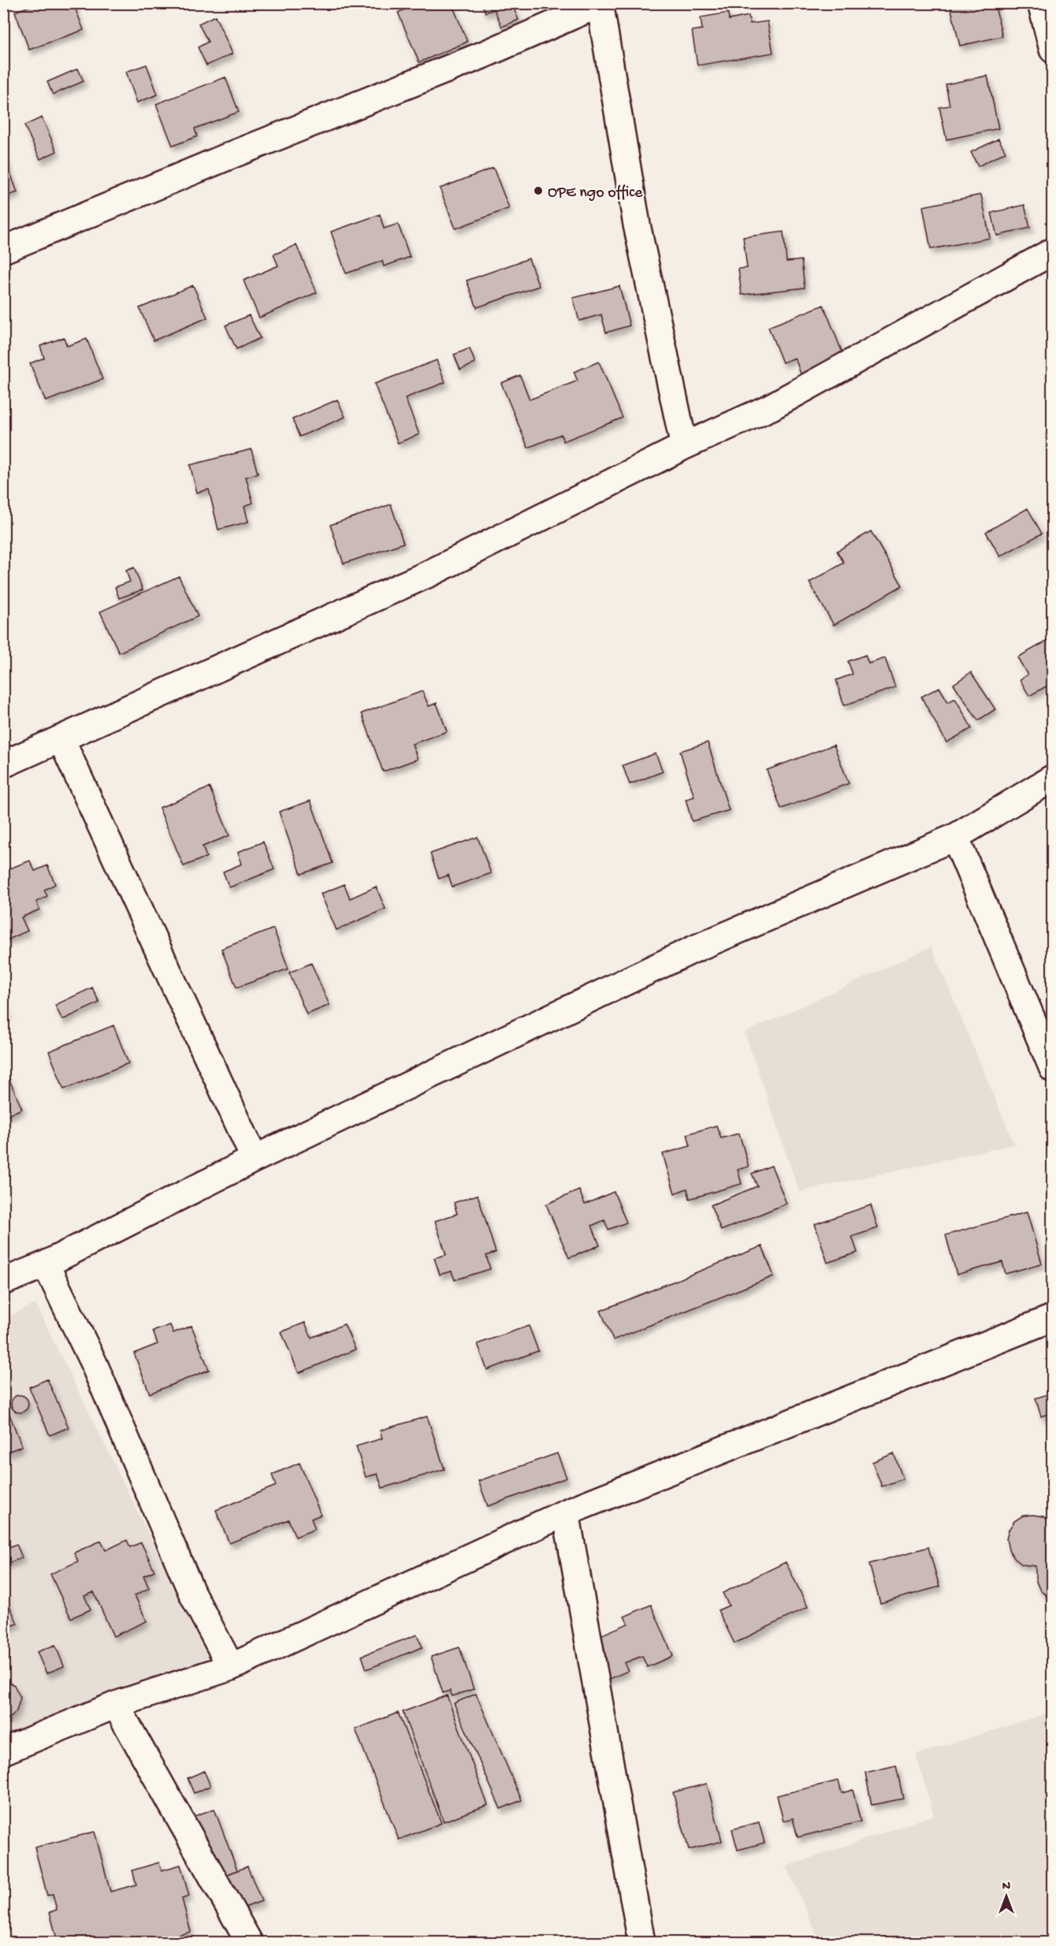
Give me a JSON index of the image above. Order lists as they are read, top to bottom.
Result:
{
  "places": ["OPE ngo office"],
  "north": "top"
}
